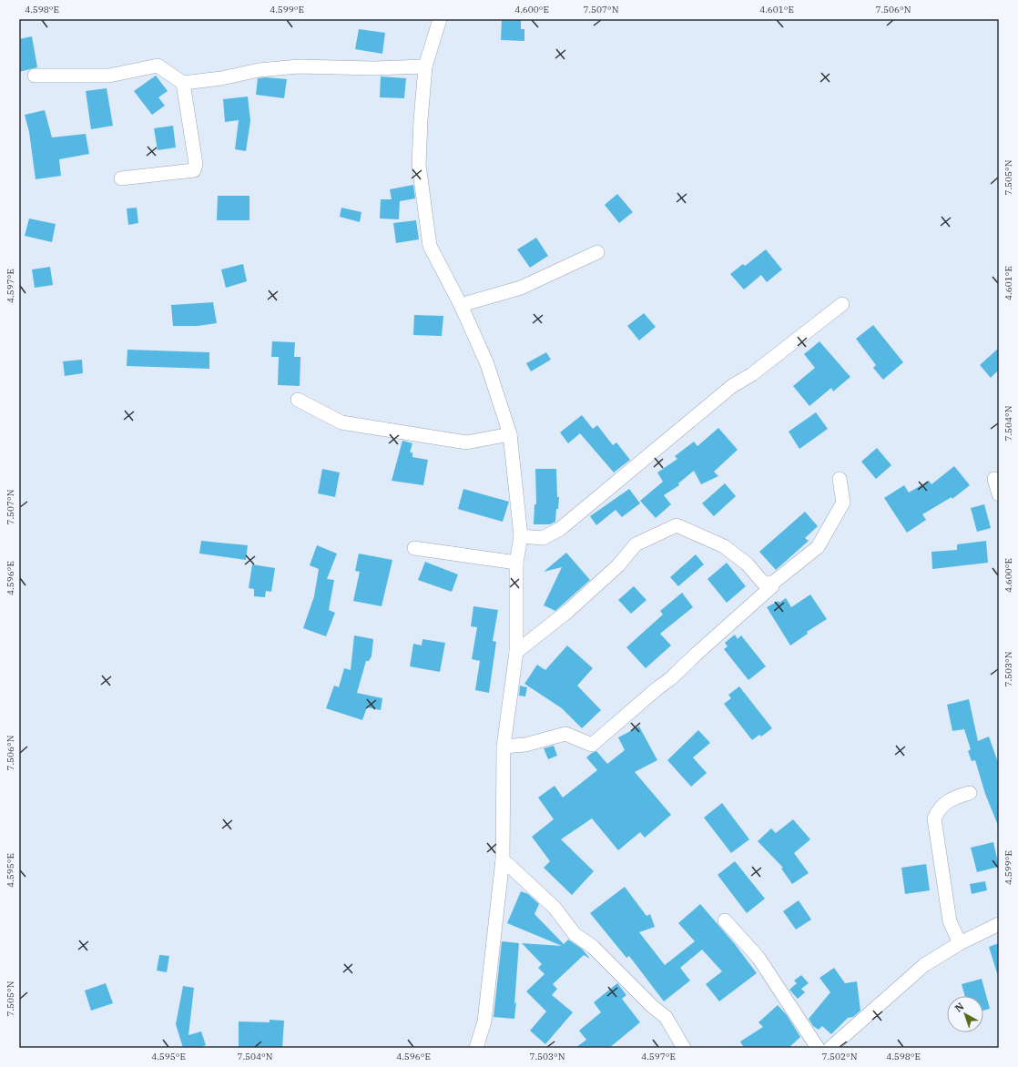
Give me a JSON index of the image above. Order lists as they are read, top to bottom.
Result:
{
  "north": "top left",
  "coordinates": [
    "4.598°E",
    "4.599°E",
    "4.600°E",
    "7.507°N",
    "4.601°E",
    "7.506°N",
    "7.505°N",
    "4.597°E",
    "7.504°N",
    "4.596°E",
    "7.503°N",
    "4.595°E",
    "7.502°N"
  ]
}
